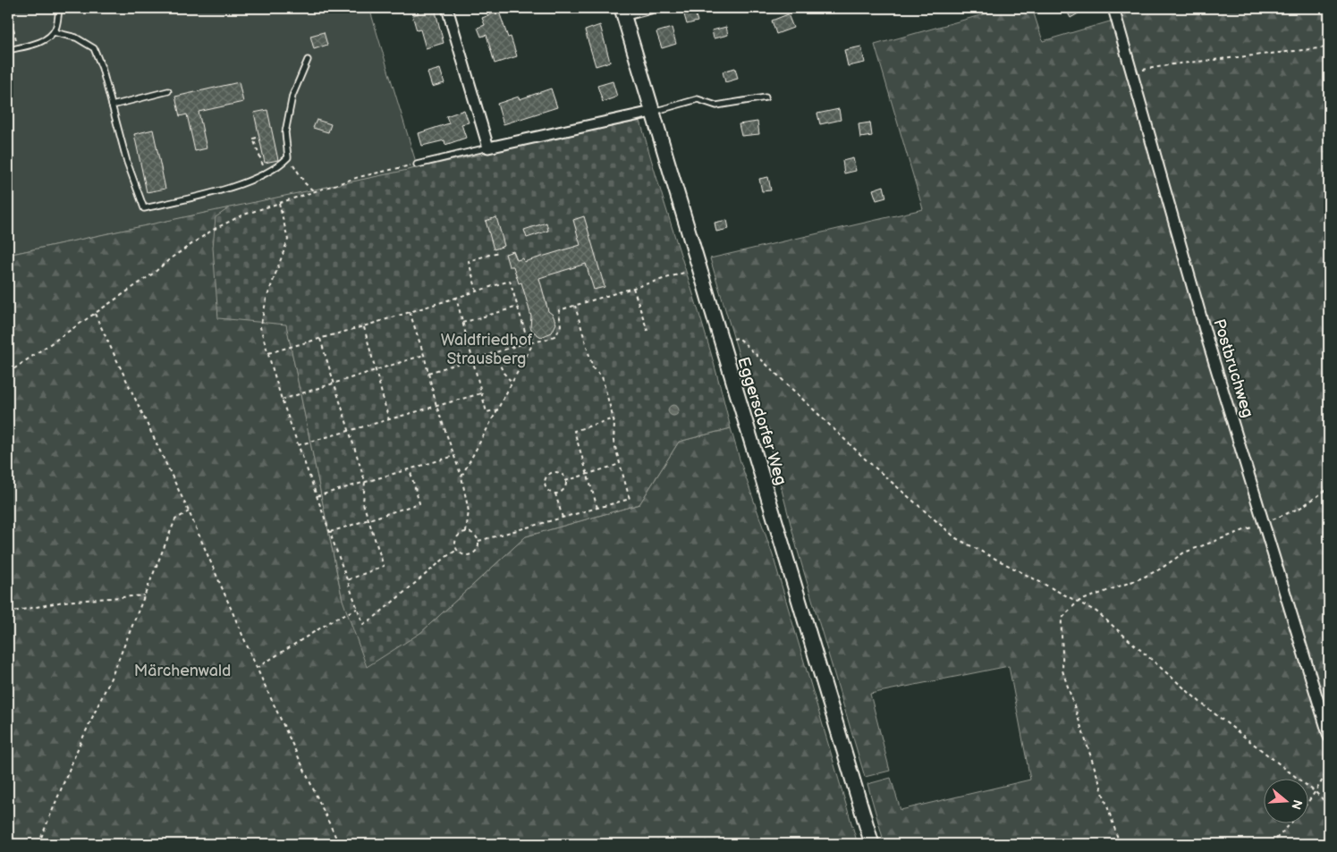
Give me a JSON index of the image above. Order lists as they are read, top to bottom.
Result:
{
  "streets": {
    "main road": ["Eggersdorfer Weg"],
    "street": ["Postbruchweg"]
  },
  "parks": ["Waldfriedhof Strausberg", "Märchenwald"],
  "north": "right"
}
